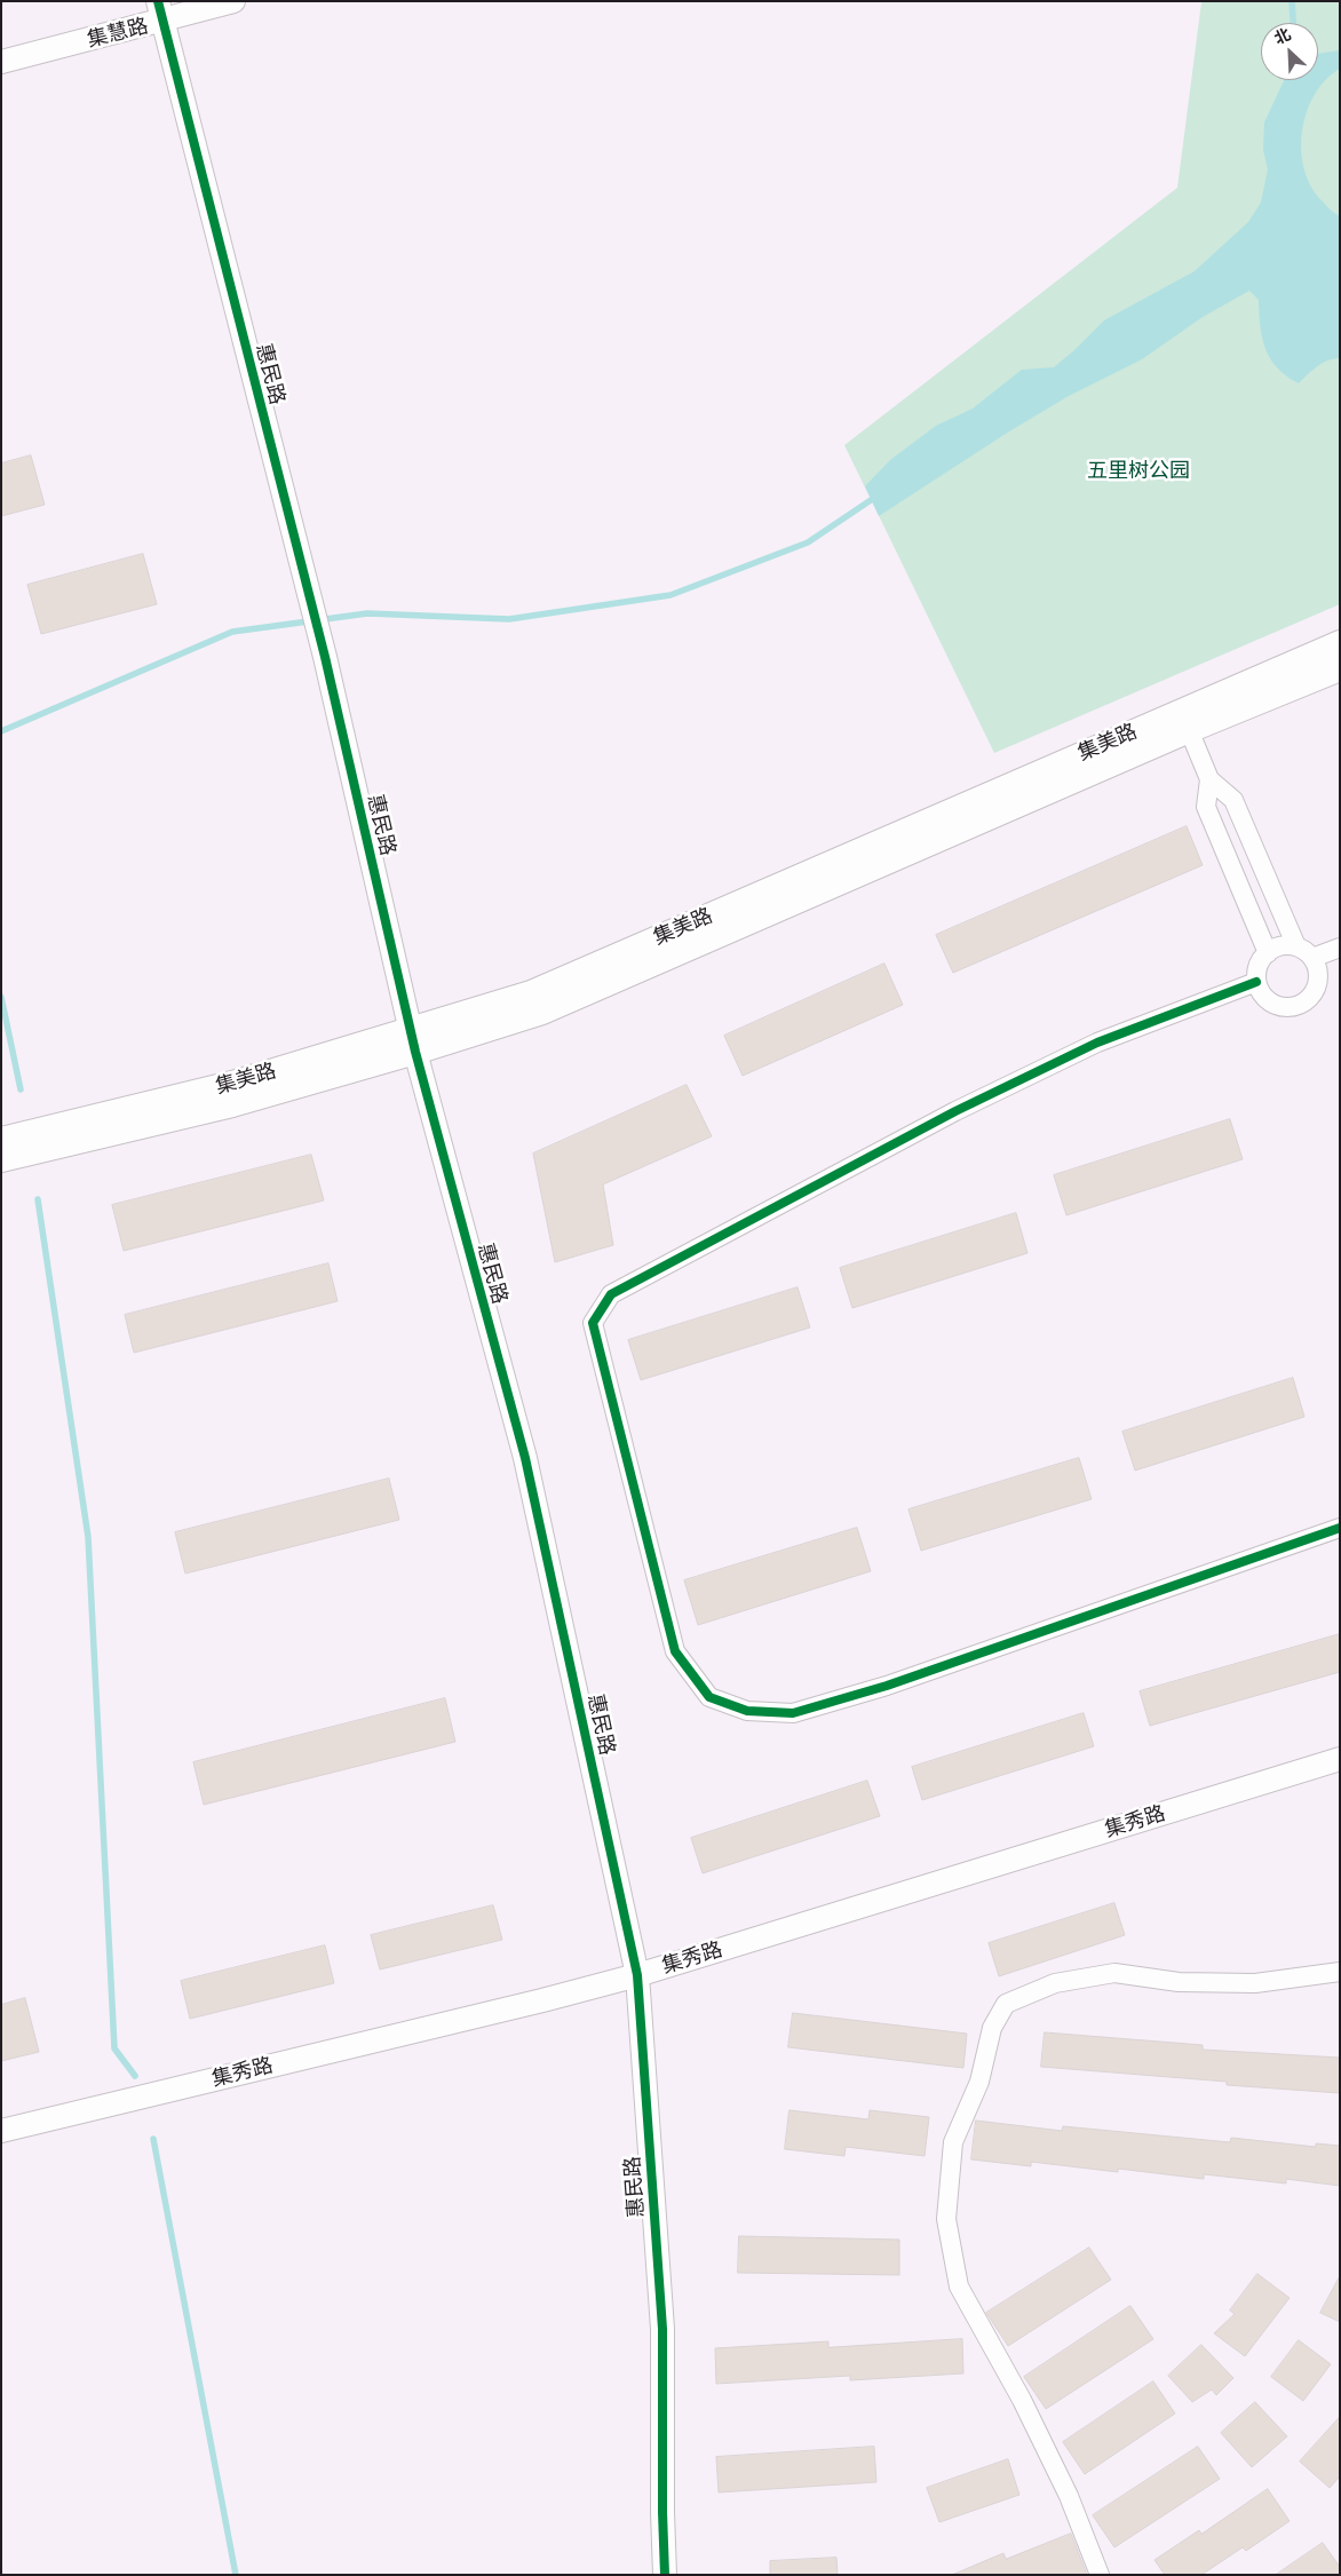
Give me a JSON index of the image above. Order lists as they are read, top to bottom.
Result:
{
  "streets": {
    "main road": ["集美路"],
    "street": ["集慧路", "惠民路", "集秀路"]
  },
  "crossings": [
    ["集慧路", "惠民路"],
    ["惠民路", "集美路"],
    ["惠民路", "集秀路"]
  ],
  "parks": ["五里树公园"],
  "north": "top left"
}
